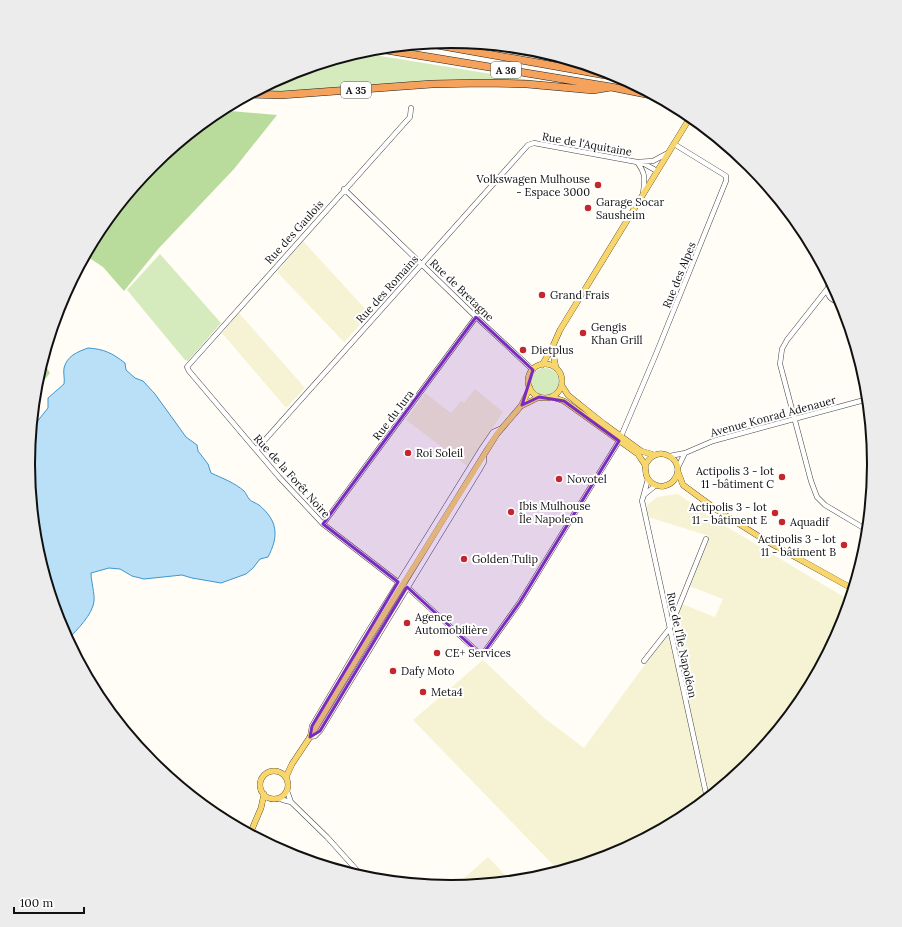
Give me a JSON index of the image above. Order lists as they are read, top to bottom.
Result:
{
  "streets": {
    "highway": ["A 36", "A 35"],
    "street": [
      "Rue de l'Aquitaine",
      "Rue des Gaulois",
      "Rue des Alpes",
      "Rue des Romains",
      "Rue de Bretagne",
      "Rue du Jura",
      "Avenue Konrad Adenauer",
      "Rue de la Forêt Noire",
      "Rue de l'Île Napoléon"
    ]
  },
  "crossings": [
    ["A 36", "A 35"],
    ["Rue de l'Aquitaine", "Rue des Romains"],
    ["Rue des Gaulois", "Rue de Bretagne"],
    ["Rue des Gaulois", "Rue de la Forêt Noire"],
    ["Rue des Romains", "Rue de Bretagne"],
    ["Rue des Romains", "Rue de la Forêt Noire"],
    ["Rue de Bretagne", "Rue du Jura"],
    ["Rue du Jura", "Rue de la Forêt Noire"],
    ["Avenue Konrad Adenauer", "Rue de l'Île Napoléon"]
  ],
  "places": [
    "Volkswagen Mulhouse - Espace 3000",
    "Garage Socar Sausheim",
    "Grand Frais",
    "Gengis Khan Grill",
    "Dietplus",
    "Roi Soleil",
    "Actipolis 3 - lot 11 -bâtiment C",
    "Novotel",
    "Ibis Mulhouse Île Napoleon",
    "Actipolis 3 - lot 11 - bâtiment E",
    "Aquadif",
    "Actipolis 3 - lot 11 - bâtiment B",
    "Golden Tulip",
    "Agence Automobilière",
    "CE+ Services",
    "Dafy Moto",
    "Meta4"
  ],
  "scale_bar": "100 m"
}
